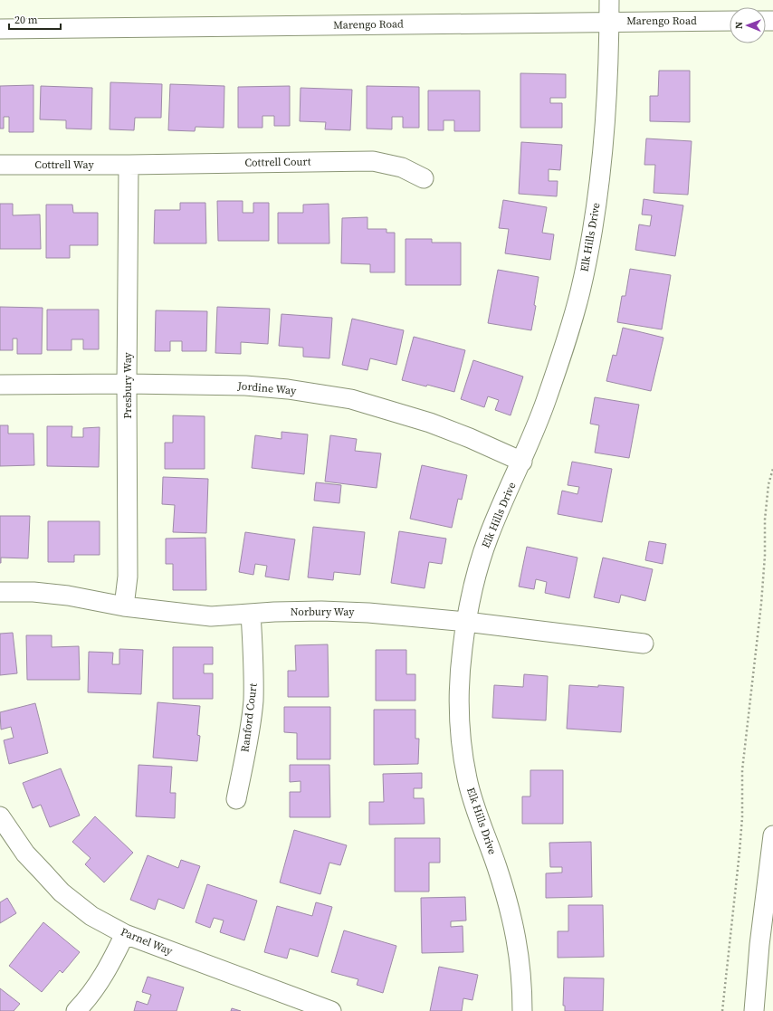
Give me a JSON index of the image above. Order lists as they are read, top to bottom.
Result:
{
  "streets": {
    "street": [
      "Marengo Road",
      "Cottrell Court",
      "Cottrell Way",
      "Elk Hills Drive",
      "Presbury Way",
      "Jordine Way",
      "Norbury Way",
      "Ranford Court",
      "Parnel Way"
    ]
  },
  "crossings": [
    ["Marengo Road", "Elk Hills Drive"],
    ["Cottrell Court", "Cottrell Way"],
    ["Cottrell Court", "Presbury Way"],
    ["Cottrell Way", "Presbury Way"],
    ["Elk Hills Drive", "Jordine Way"],
    ["Elk Hills Drive", "Norbury Way"],
    ["Presbury Way", "Jordine Way"],
    ["Presbury Way", "Norbury Way"],
    ["Norbury Way", "Ranford Court"]
  ],
  "scale_bar": "20 m",
  "north": "left"
}
